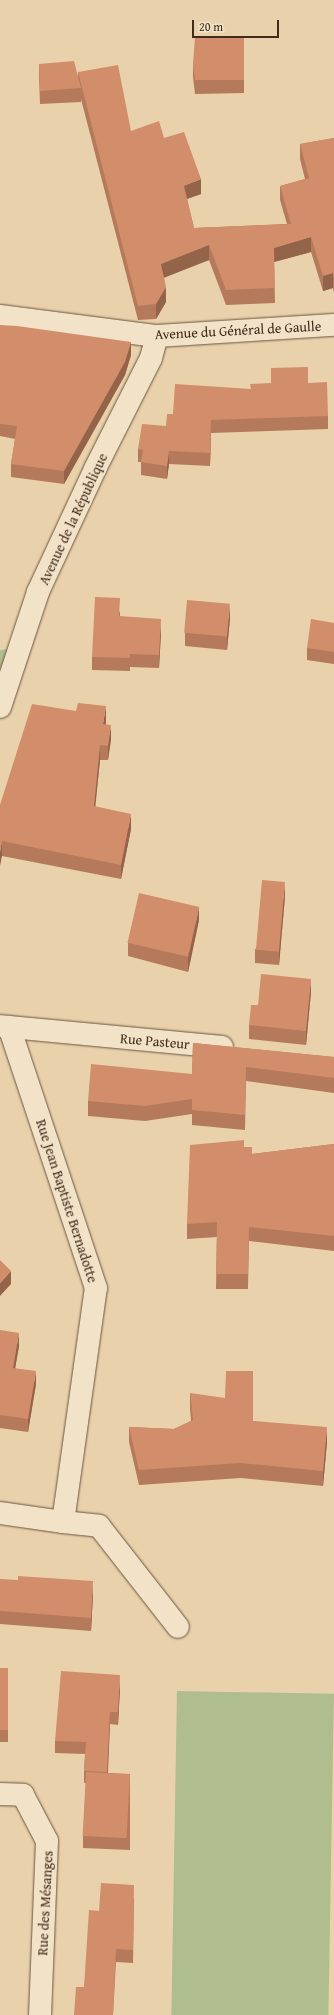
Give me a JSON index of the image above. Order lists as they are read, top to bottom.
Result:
{
  "streets": {
    "street": [
      "Avenue du Général de Gaulle",
      "Avenue de la République",
      "Rue Pasteur",
      "Rue Jean Baptiste Bernadotte",
      "Rue des Mésanges"
    ]
  },
  "crossings": [
    ["Avenue du Général de Gaulle", "Avenue de la République"],
    ["Rue Pasteur", "Rue Jean Baptiste Bernadotte"]
  ],
  "scale_bar": "20 m"
}
